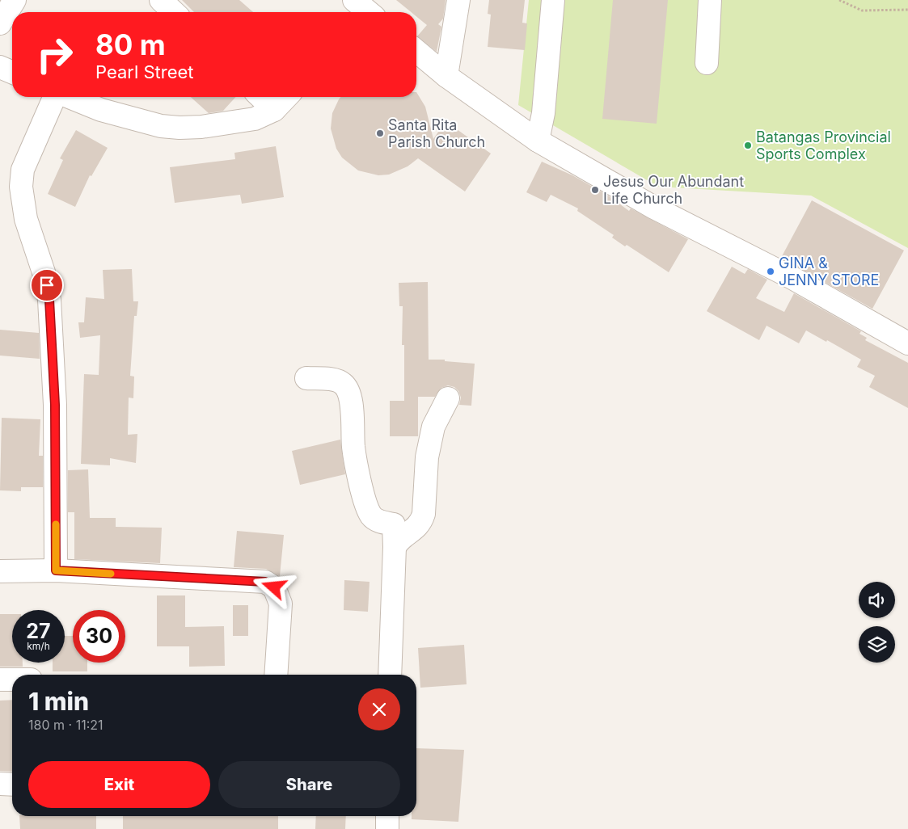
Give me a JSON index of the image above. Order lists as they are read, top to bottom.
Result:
{
  "places": [
    "Santa Rita Parish Church",
    "Batangas Provincial Sports Complex",
    "Jesus Our Abundant Life Church",
    "GINA & JENNY STORE"
  ],
  "page": {
    "turn": ["80 m", "Pearl Street"],
    "speed": "27 km/h",
    "limit": "30",
    "heading": ["1 min", "180 m · 11:21"],
    "buttons": ["Exit", "Share"]
  }
}
